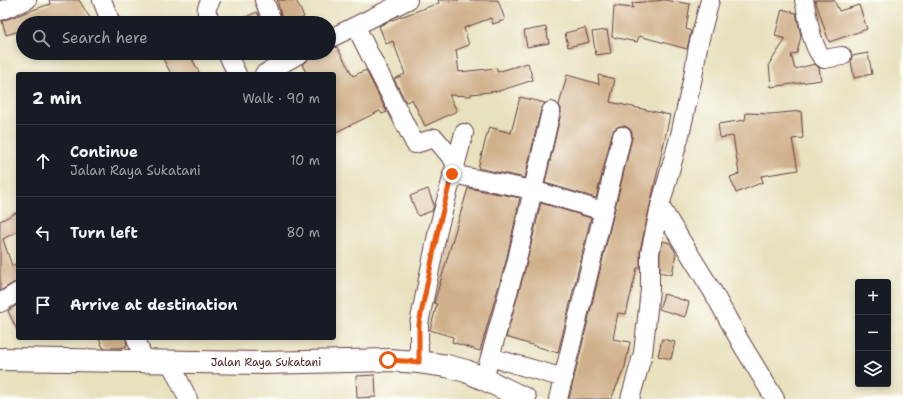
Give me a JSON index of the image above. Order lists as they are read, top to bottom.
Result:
{
  "streets": {
    "street": ["Jalan Raya Sukatani"]
  },
  "page": {
    "search": "Search here",
    "heading": ["2 min", "Walk · 90 m"],
    "list": [
      ["Continue", "Jalan Raya Sukatani", "10 m"],
      ["Turn left", "80 m"],
      "Arrive at destination"
    ],
    "map_buttons": ["+", "−"]
  }
}
